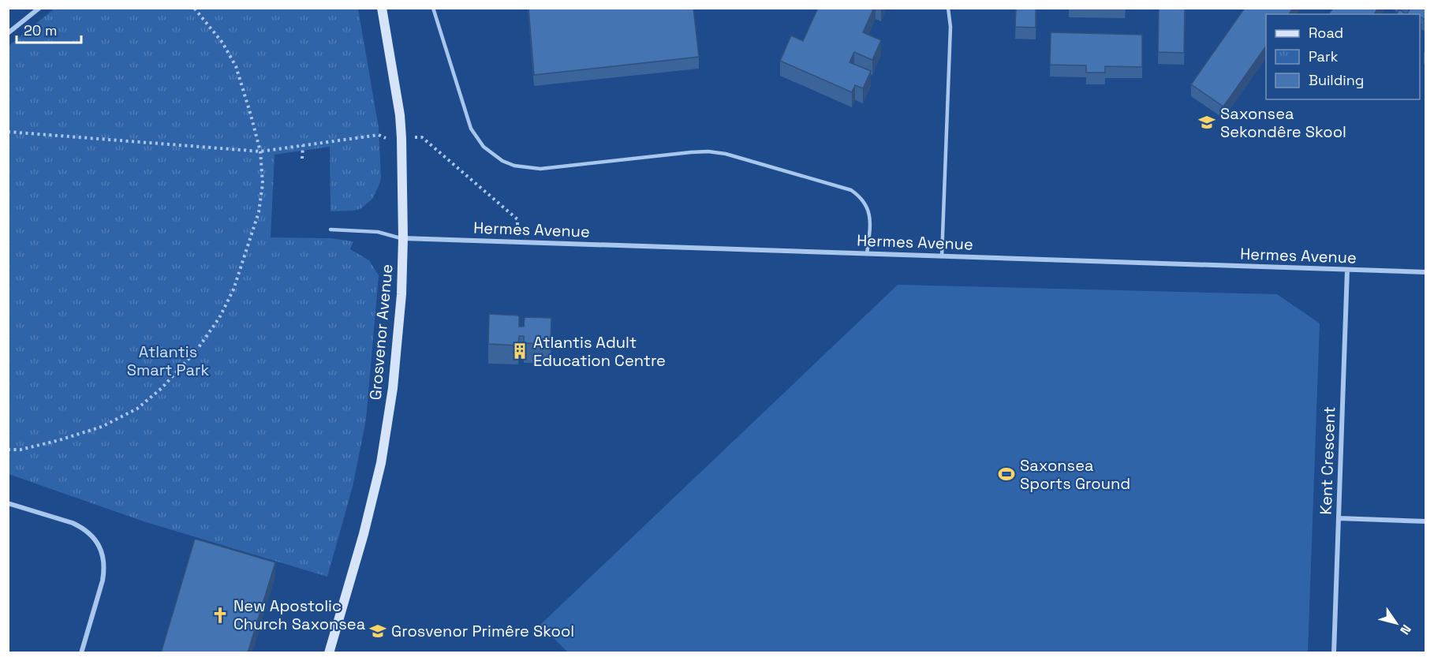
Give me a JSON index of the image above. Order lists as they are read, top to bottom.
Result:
{
  "streets": {
    "street": ["Hermes Avenue", "Grosvenor Avenue", "Kent Crescent"]
  },
  "crossings": [
    ["Hermes Avenue", "Grosvenor Avenue"],
    ["Hermes Avenue", "Kent Crescent"]
  ],
  "parks": ["Atlantis Smart Park"],
  "places": {
    "school or university": ["Saxonsea Sekondêre Skool", "Grosvenor Primêre Skool"],
    "building": ["Atlantis Adult Education Centre"],
    "sports": ["Saxonsea Sports Ground"],
    "church": ["New Apostolic Church Saxonsea"]
  },
  "legend": ["Road", "Park", "Building"],
  "scale_bar": "20 m",
  "north": "bottom right"
}
